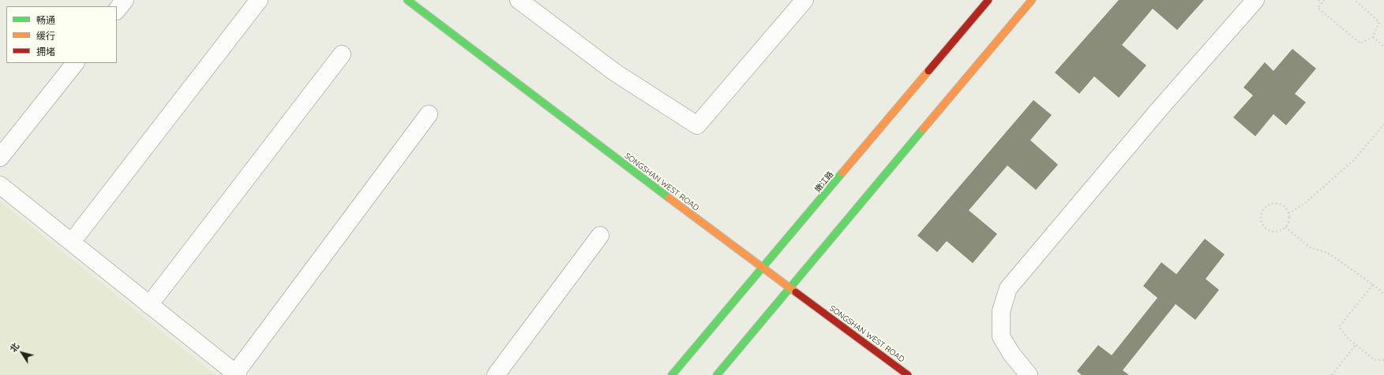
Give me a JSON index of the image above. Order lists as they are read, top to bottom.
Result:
{
  "streets": {
    "street": ["SONGSHAN WEST ROAD", "嫩江路"]
  },
  "crossings": [
    ["SONGSHAN WEST ROAD", "嫩江路"]
  ],
  "legend": ["畅通", "缓行", "拥堵"],
  "north": "top left"
}
